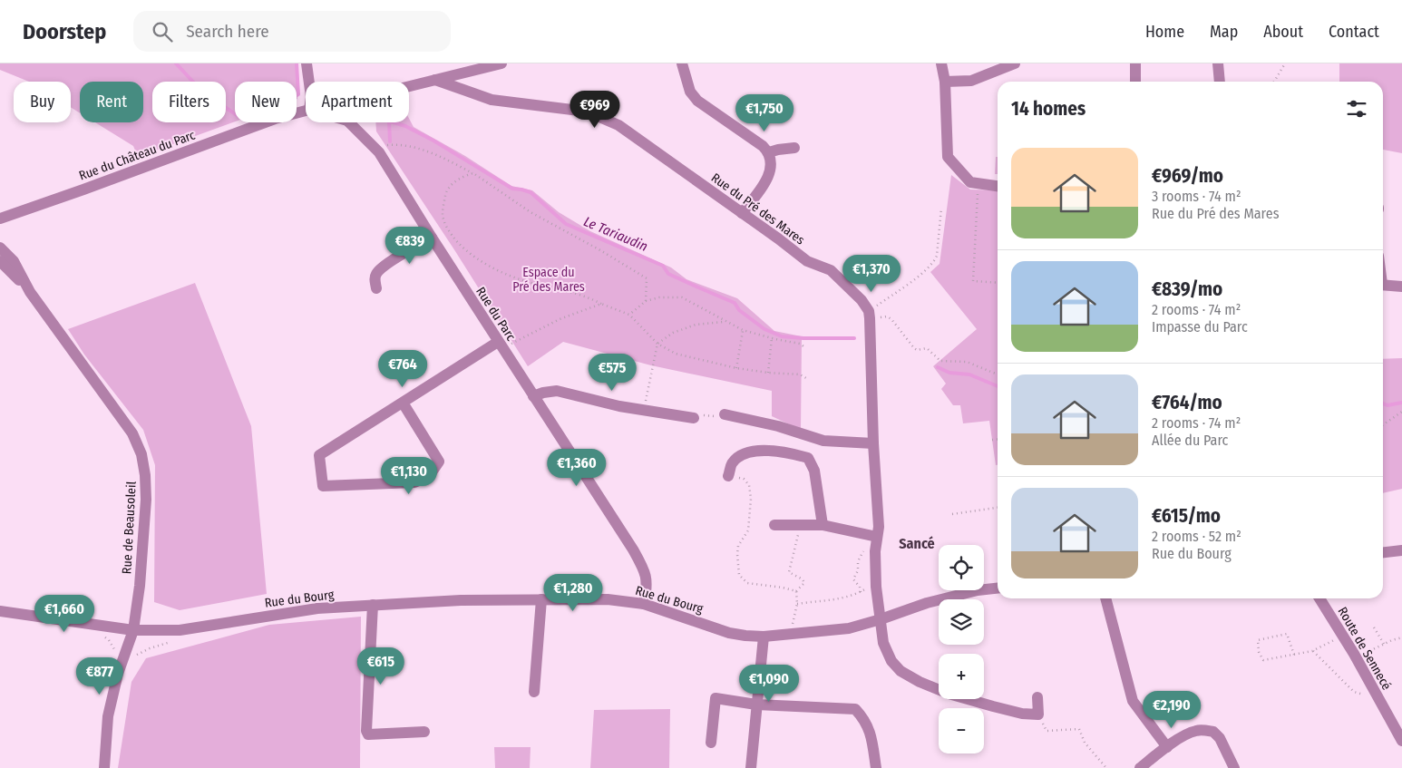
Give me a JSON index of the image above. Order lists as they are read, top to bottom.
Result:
{
  "streets": {
    "street": [
      "Rue du Château du Parc",
      "Rue du Pré des Mares",
      "Rue du Parc",
      "Rue de Beausoleil",
      "Rue du Bourg",
      "Route de Sennecé"
    ]
  },
  "crossings": [
    ["Rue du Parc", "Rue du Bourg"],
    ["Rue de Beausoleil", "Rue du Bourg"]
  ],
  "districts": ["Sancé"],
  "water": ["Le Tariaudin"],
  "parks": ["Espace du Pré des Mares"],
  "page": {
    "header": "Doorstep",
    "search": "Search here",
    "nav": [
      "Home",
      "Map",
      "About",
      "Contact"
    ],
    "chip": [
      "Buy",
      "Rent",
      "Filters",
      "New",
      "Apartment"
    ],
    "heading": "14 homes",
    "price": [
      "€969",
      "€1,750",
      "€839",
      "€1,370",
      "€764",
      "€575",
      "€1,360",
      "€1,130",
      "€1,280",
      "€1,660",
      "€615",
      "€877",
      "€1,090",
      "€2,190"
    ],
    "list": [
      {
        "name": "€969/mo",
        "note": "3 rooms · 74 m² · Rue du Pré des Mares"
      },
      {
        "name": "€839/mo",
        "note": "2 rooms · 74 m² · Impasse du Parc"
      },
      {
        "name": "€764/mo",
        "note": "2 rooms · 74 m² · Allée du Parc"
      },
      {
        "name": "€615/mo",
        "note": "2 rooms · 52 m² · Rue du Bourg"
      }
    ],
    "map_buttons": ["+", "−"]
  }
}
